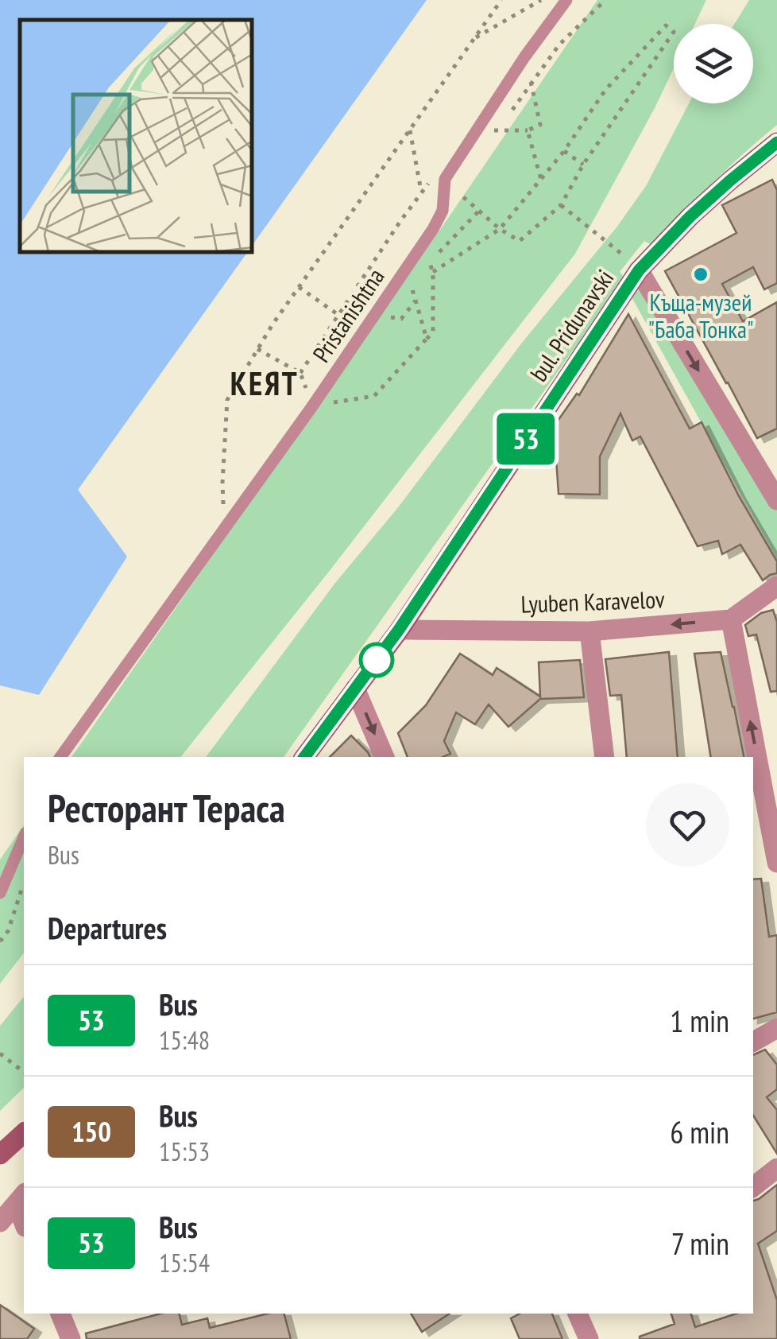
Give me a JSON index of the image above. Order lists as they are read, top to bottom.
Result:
{
  "streets": {
    "main road": ["bul. Pridunavski"],
    "street": ["Lyuben Karavelov"],
    "lane": ["Pristanishtna"]
  },
  "crossings": [
    ["bul. Pridunavski", "Lyuben Karavelov"]
  ],
  "one_way": ["Lyuben Karavelov"],
  "districts": ["КЕЯТ"],
  "places": ["Къща-музей \"Баба Тонка\""],
  "lines": ["bus line 53"],
  "page": {
    "on_map": "53",
    "heading": [
      ["Ресторант Тераса", "Bus"],
      "Departures"
    ],
    "list": [
      {
        "mark": "53",
        "name": "Bus",
        "note": "15:48",
        "value": "1 min"
      },
      {
        "mark": "150",
        "name": "Bus",
        "note": "15:53",
        "value": "6 min"
      },
      {
        "mark": "53",
        "name": "Bus",
        "note": "15:54",
        "value": "7 min"
      }
    ]
  }
}
